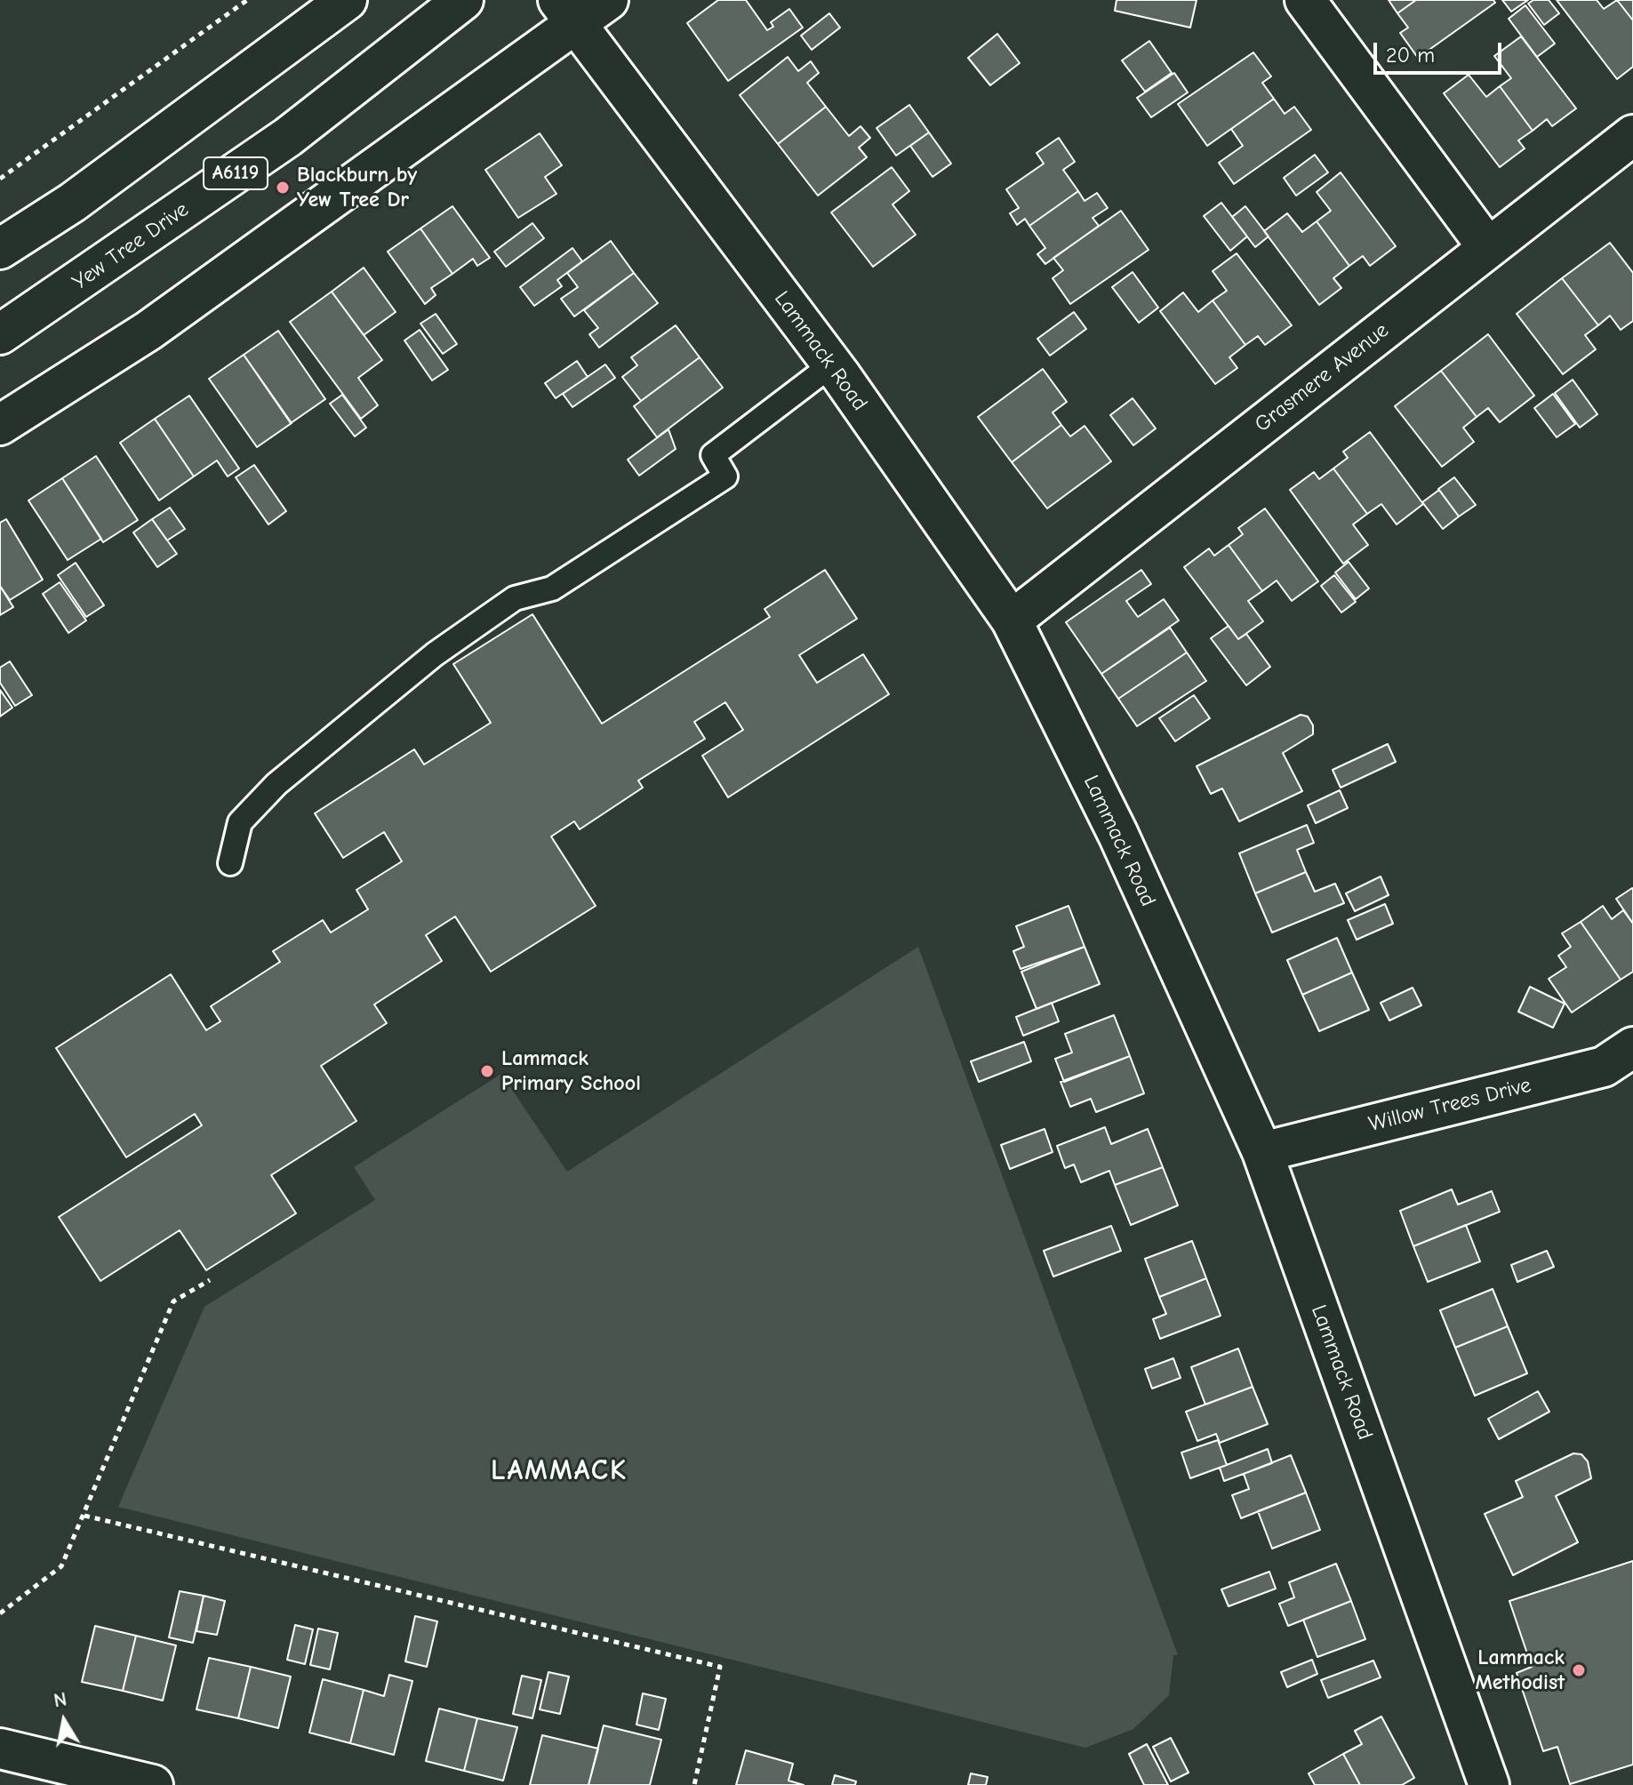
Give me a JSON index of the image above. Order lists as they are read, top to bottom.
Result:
{
  "streets": {
    "main road": [
      "A6119",
      "Yew Tree Drive",
      "Lammack Road",
      "Grasmere Avenue",
      "Willow Trees Drive"
    ]
  },
  "crossings": [
    ["Lammack Road", "Grasmere Avenue"],
    ["Lammack Road", "Willow Trees Drive"]
  ],
  "districts": ["LAMMACK"],
  "places": ["Blackburn by Yew Tree Dr", "Lammack Primary School", "Lammack Methodist"],
  "scale_bar": "20 m",
  "north": "top"
}
